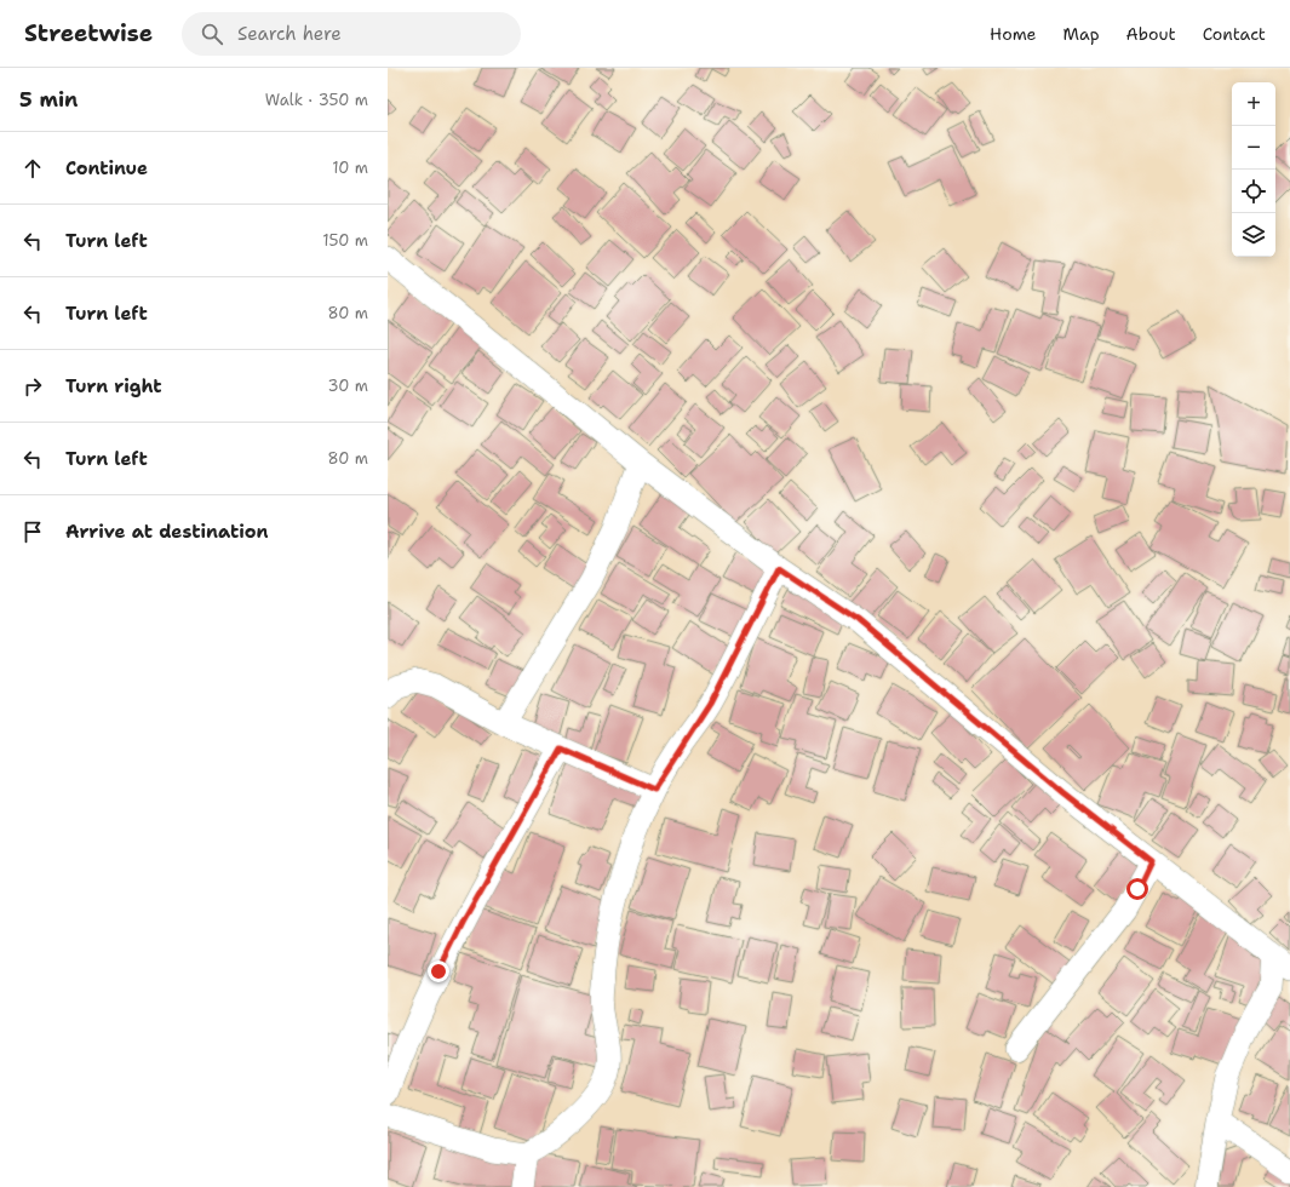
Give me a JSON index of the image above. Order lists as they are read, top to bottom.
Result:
{
  "page": {
    "header": "Streetwise",
    "search": "Search here",
    "nav": [
      "Home",
      "Map",
      "About",
      "Contact"
    ],
    "heading": ["5 min", "Walk · 350 m"],
    "map_buttons": ["+", "−"],
    "list": [
      ["Continue", "10 m"],
      ["Turn left", "150 m"],
      ["Turn left", "80 m"],
      ["Turn right", "30 m"],
      ["Turn left", "80 m"],
      "Arrive at destination"
    ]
  }
}
